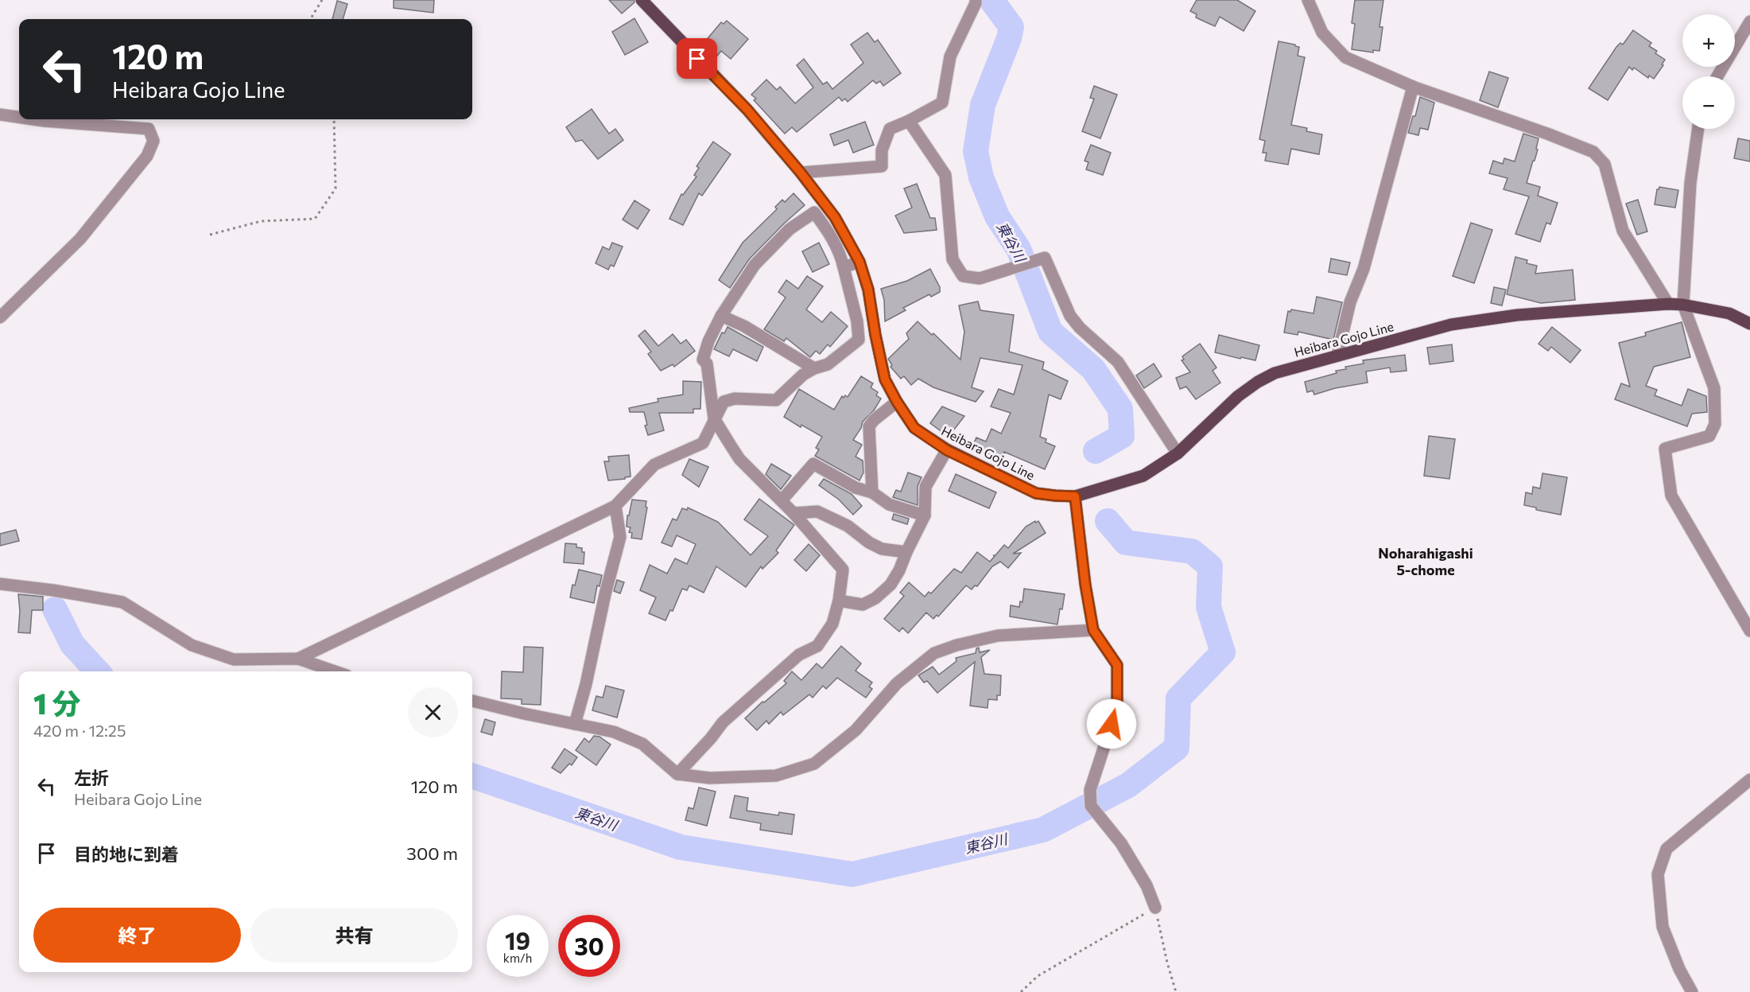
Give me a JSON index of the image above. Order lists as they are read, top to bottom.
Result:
{
  "streets": {
    "main road": ["Heibara Gojo Line"]
  },
  "districts": ["Noharahigashi 5-chome"],
  "water": ["東谷川"],
  "page": {
    "map_buttons": ["+", "−"],
    "turn": ["120 m", "Heibara Gojo Line"],
    "heading": ["1 分", "420 m · 12:25"],
    "list": [
      {
        "name": "左折",
        "note": "Heibara Gojo Line",
        "value": "120 m"
      },
      {
        "name": "目的地に到着",
        "value": "300 m"
      }
    ],
    "buttons": ["終了", "共有"],
    "speed": "19 km/h",
    "limit": "30"
  }
}
